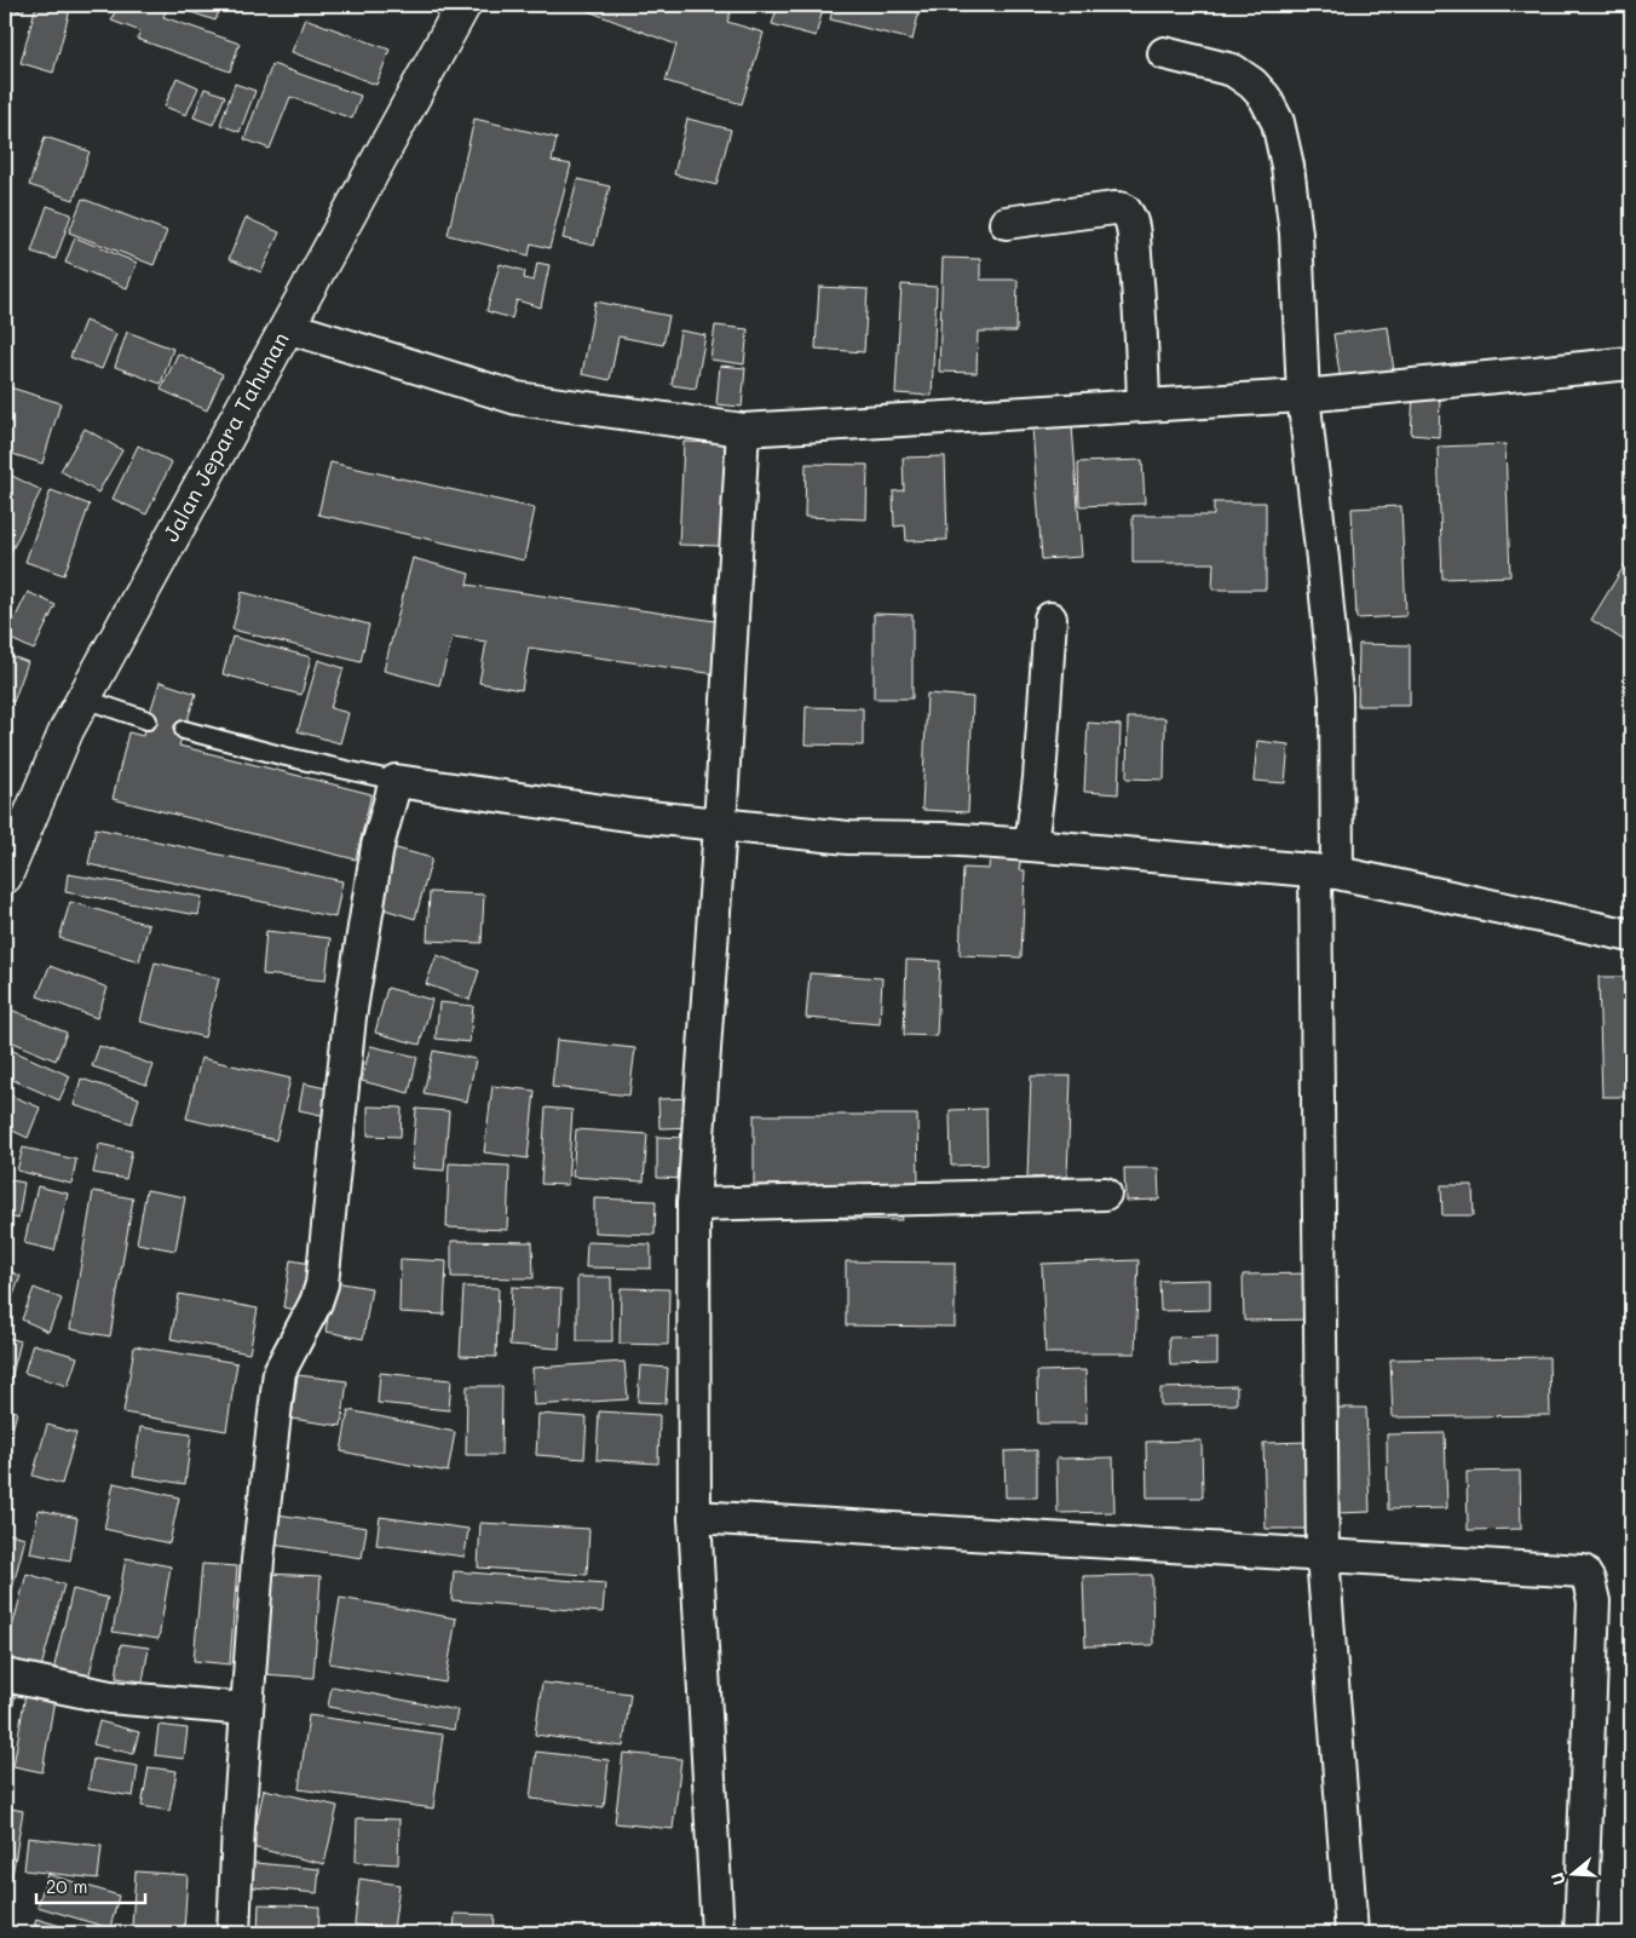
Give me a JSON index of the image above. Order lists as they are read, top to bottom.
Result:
{
  "streets": {
    "highway": ["Jalan Jepara Tahunan"]
  },
  "scale_bar": "20 m",
  "north": "left"
}
